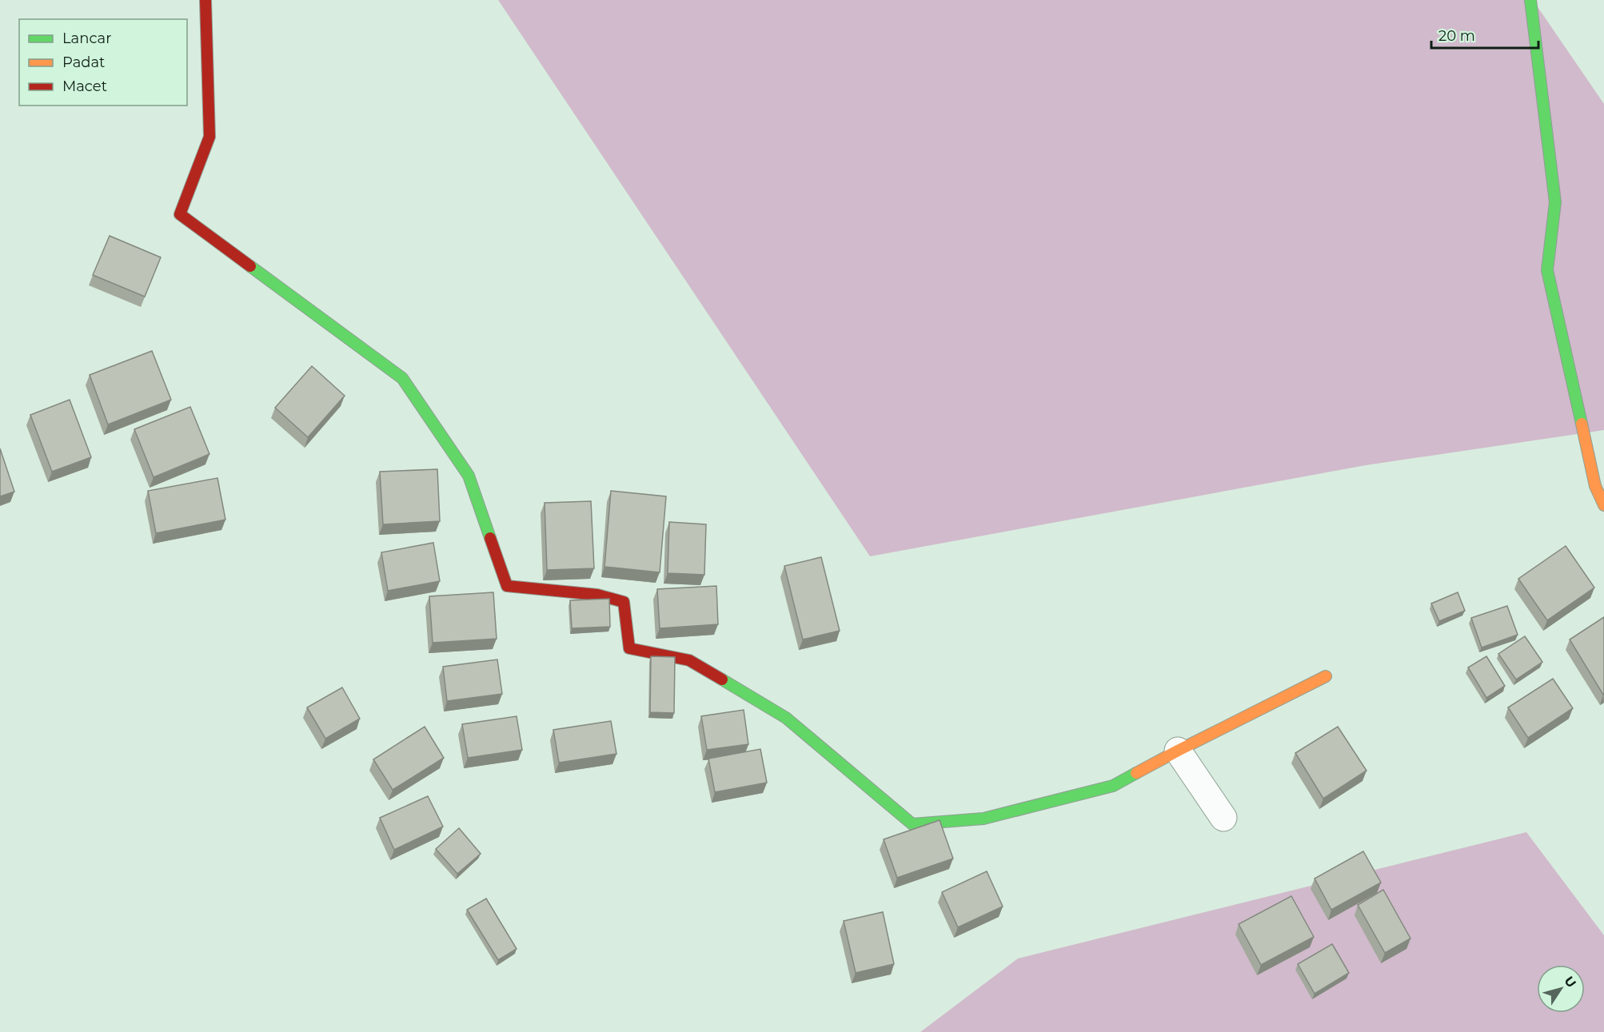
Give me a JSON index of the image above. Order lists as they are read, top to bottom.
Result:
{
  "legend": ["Lancar", "Padat", "Macet"],
  "scale_bar": "20 m",
  "north": "top right"
}
